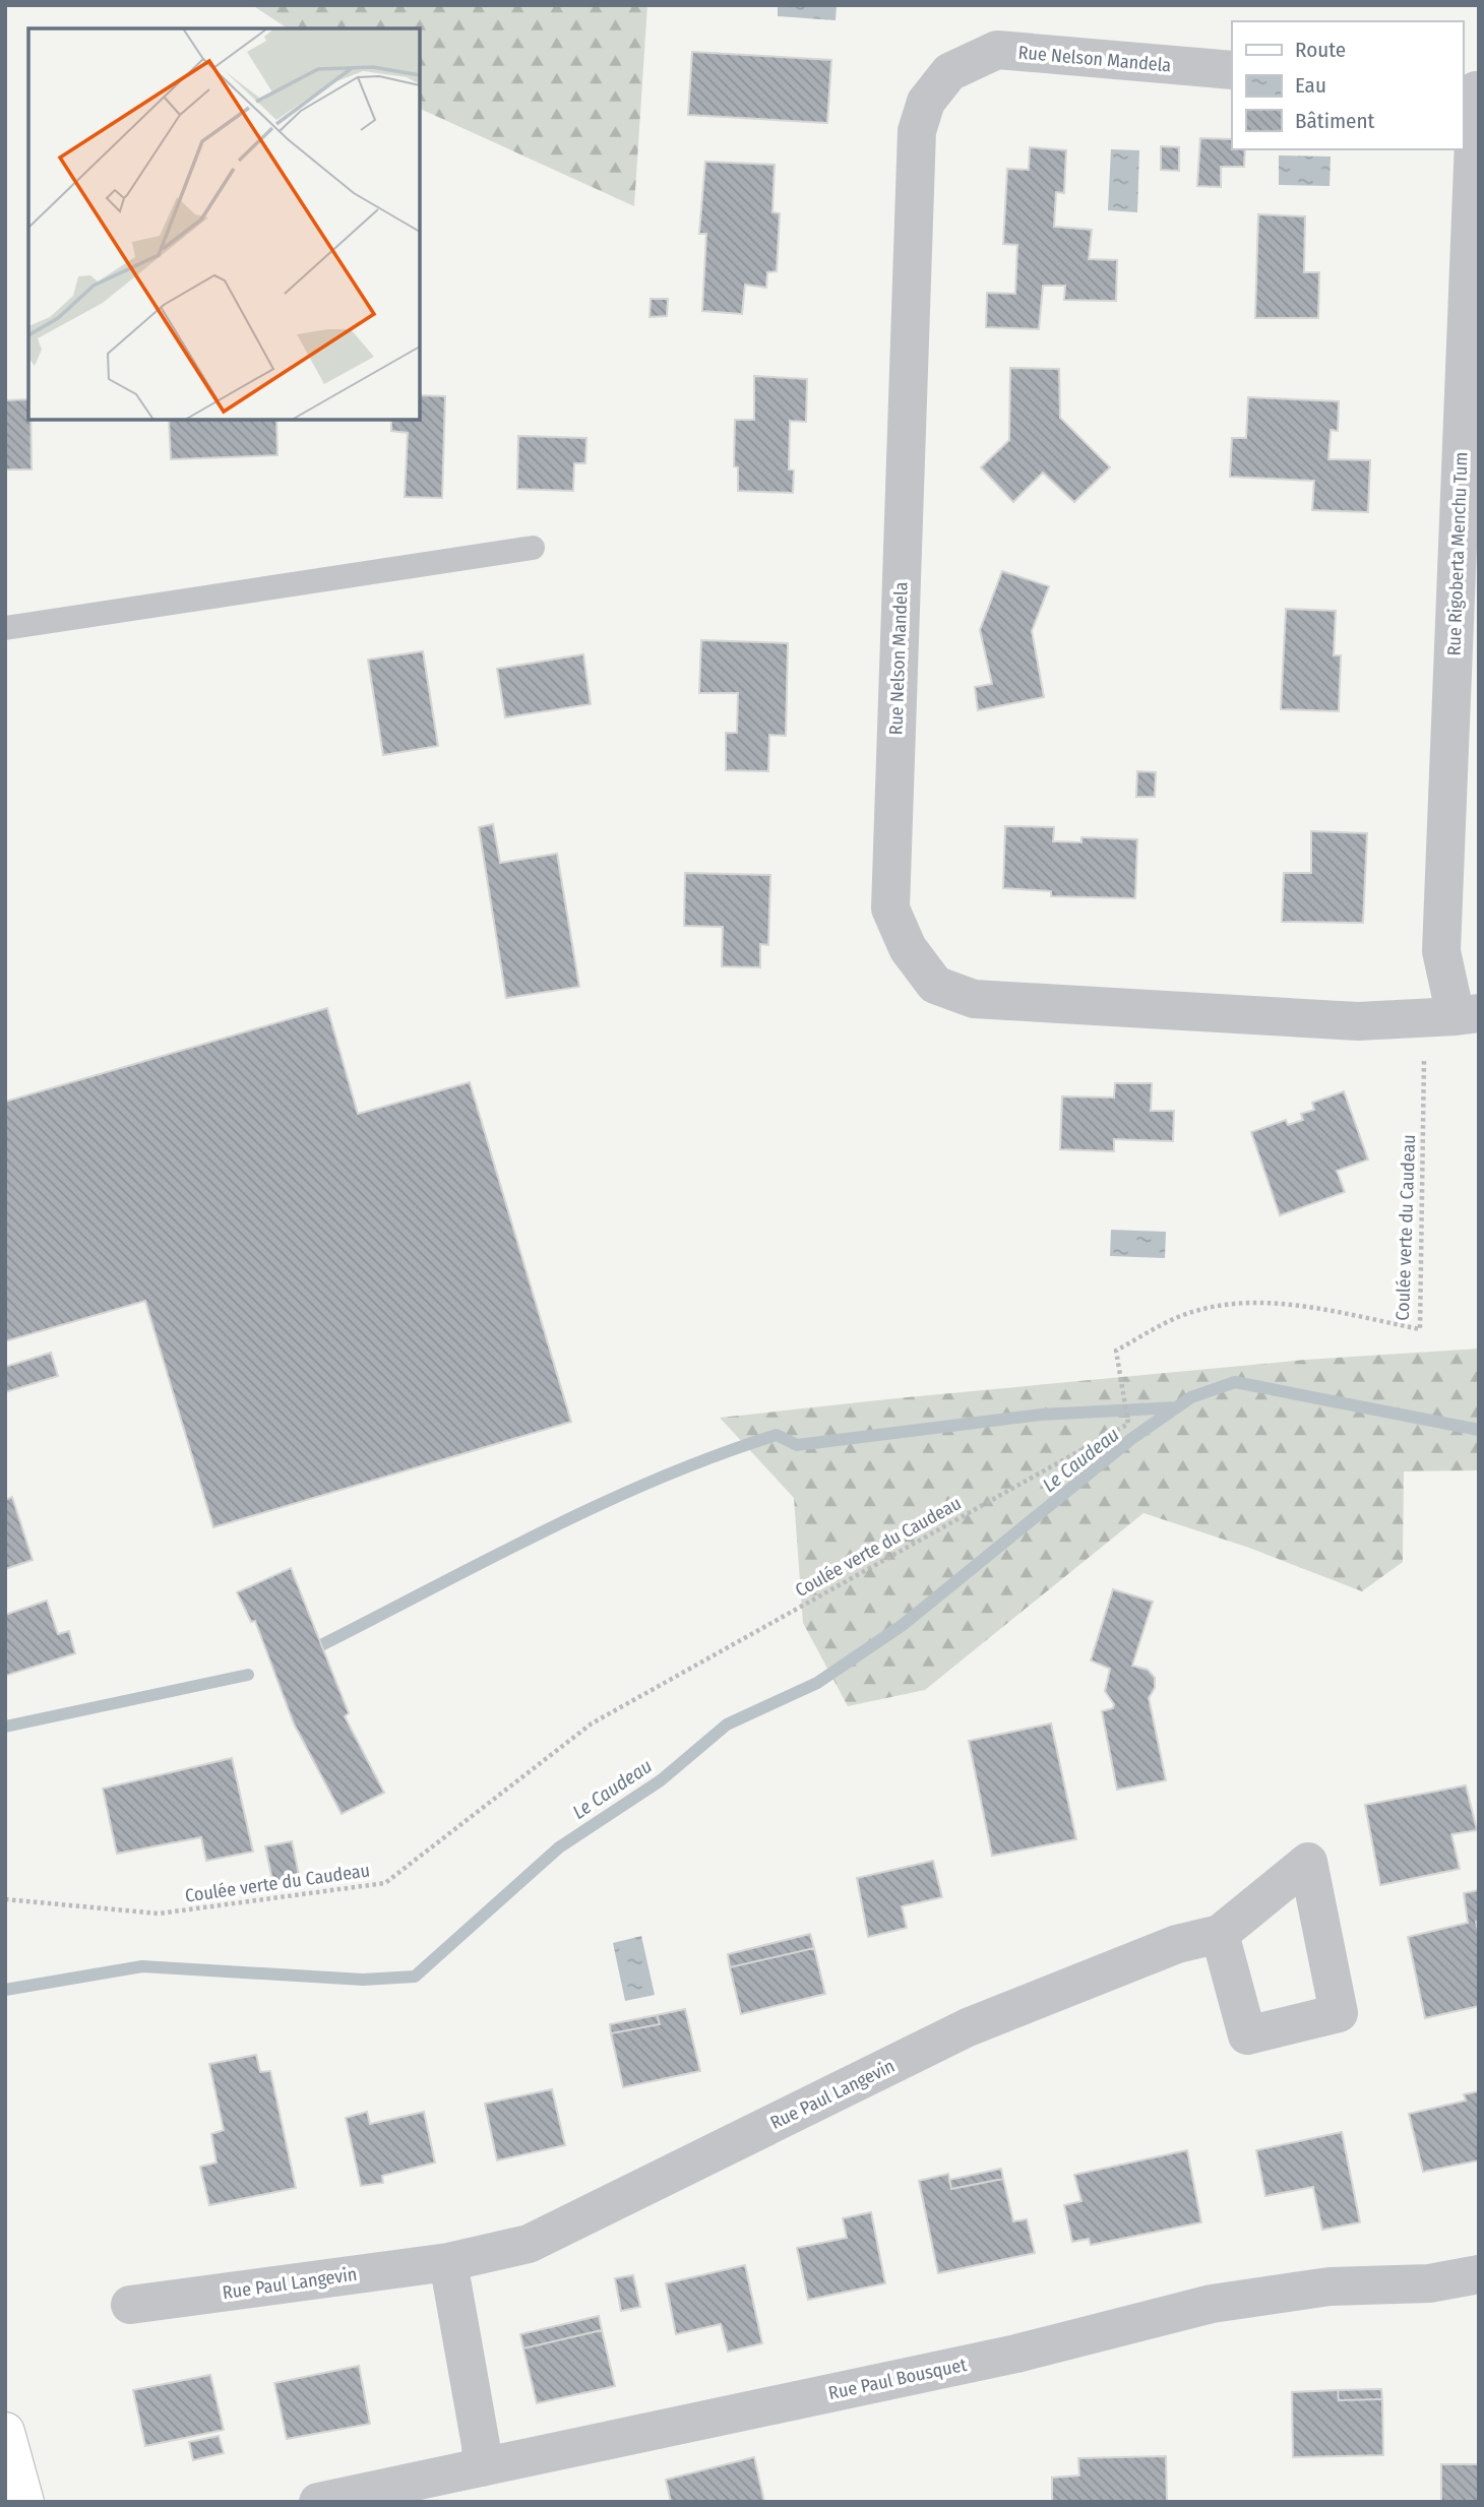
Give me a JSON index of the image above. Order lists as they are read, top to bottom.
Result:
{
  "streets": {
    "street": [
      "Rue Nelson Mandela",
      "Rue Rigoberta Menchu Tum",
      "Rue Paul Langevin",
      "Rue Paul Bousquet"
    ],
    "path": ["Coulée verte du Caudeau"]
  },
  "crossings": [
    ["Rue Nelson Mandela", "Rue Rigoberta Menchu Tum"],
    ["Rue Nelson Mandela", "Coulée verte du Caudeau"],
    ["Rue Rigoberta Menchu Tum", "Coulée verte du Caudeau"]
  ],
  "water": ["Le Caudeau"],
  "legend": ["Route", "Eau", "Bâtiment"]
}
